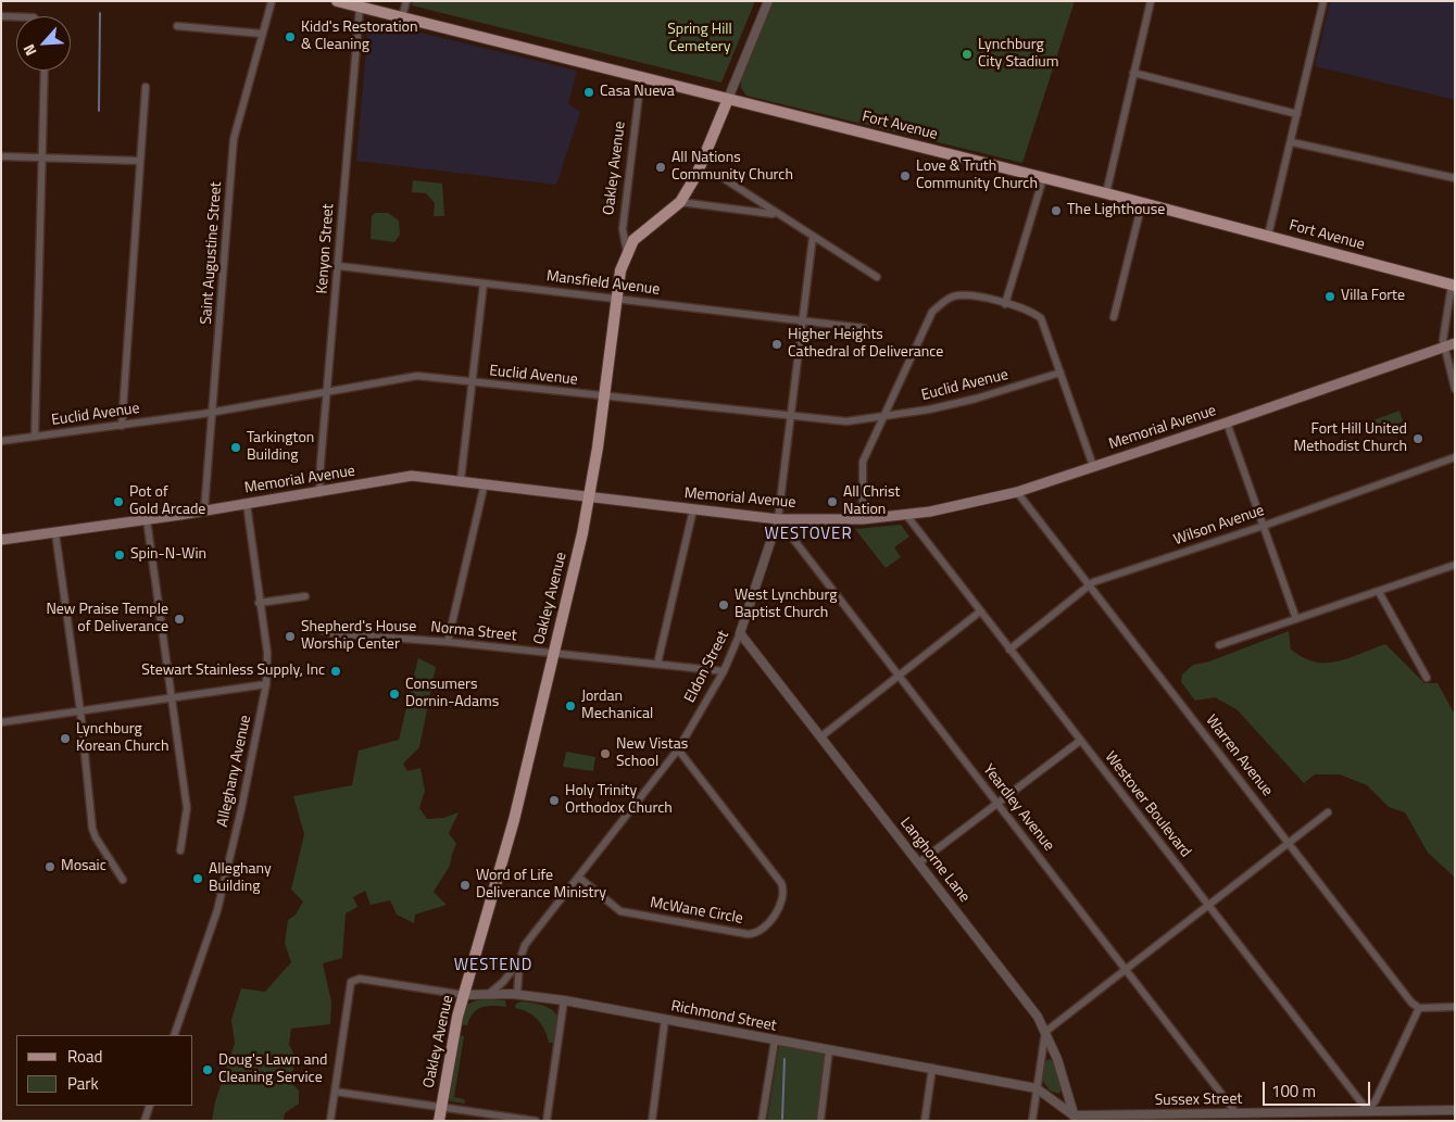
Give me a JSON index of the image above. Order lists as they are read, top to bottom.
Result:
{
  "streets": {
    "main road": ["Fort Avenue", "Oakley Avenue", "Memorial Avenue"],
    "street": [
      "Kenyon Street",
      "Saint Augustine Street",
      "Mansfield Avenue",
      "Euclid Avenue",
      "Wilson Avenue",
      "Norma Street",
      "Eldon Street",
      "Warren Avenue",
      "Alleghany Avenue",
      "Westover Boulevard",
      "Yeardley Avenue",
      "Langhorne Lane",
      "McWane Circle",
      "Richmond Street",
      "Sussex Street"
    ]
  },
  "crossings": [
    ["Fort Avenue", "Oakley Avenue"],
    ["Fort Avenue", "Kenyon Street"],
    ["Oakley Avenue", "Mansfield Avenue"],
    ["Oakley Avenue", "Euclid Avenue"],
    ["Oakley Avenue", "Memorial Avenue"],
    ["Oakley Avenue", "Norma Street"],
    ["Oakley Avenue", "Richmond Street"],
    ["Kenyon Street", "Mansfield Avenue"],
    ["Kenyon Street", "Euclid Avenue"],
    ["Kenyon Street", "Memorial Avenue"],
    ["Saint Augustine Street", "Euclid Avenue"],
    ["Saint Augustine Street", "Memorial Avenue"],
    ["Mansfield Avenue", "Eldon Street"],
    ["Euclid Avenue", "Eldon Street"],
    ["Memorial Avenue", "Eldon Street"],
    ["Memorial Avenue", "Warren Avenue"],
    ["Memorial Avenue", "Alleghany Avenue"],
    ["Memorial Avenue", "Westover Boulevard"],
    ["Memorial Avenue", "Yeardley Avenue"],
    ["Wilson Avenue", "Warren Avenue"],
    ["Wilson Avenue", "Westover Boulevard"],
    ["Norma Street", "Eldon Street"],
    ["Eldon Street", "Yeardley Avenue"],
    ["Eldon Street", "Langhorne Lane"],
    ["Eldon Street", "McWane Circle"],
    ["Eldon Street", "Richmond Street"],
    ["Westover Boulevard", "Sussex Street"],
    ["Yeardley Avenue", "Sussex Street"],
    ["Langhorne Lane", "Richmond Street"],
    ["Langhorne Lane", "Sussex Street"],
    ["Richmond Street", "Sussex Street"]
  ],
  "districts": ["WESTOVER", "WESTEND"],
  "parks": ["Spring Hill Cemetery"],
  "places": [
    "Kidd's Restoration & Cleaning",
    "Lynchburg City Stadium",
    "Casa Nueva",
    "All Nations Community Church",
    "Love & Truth Community Church",
    "The Lighthouse",
    "Villa Forte",
    "Higher Heights Cathedral of Deliverance",
    "Fort Hill United Methodist Church",
    "Tarkington Building",
    "Pot of Gold Arcade",
    "All Christ Nation",
    "Spin-N-Win",
    "West Lynchburg Baptist Church",
    "New Praise Temple of Deliverance",
    "Shepherd's House Worship Center",
    "Stewart Stainless Supply, Inc",
    "Consumers Dornin-Adams",
    "Jordan Mechanical",
    "Lynchburg Korean Church",
    "New Vistas School",
    "Holy Trinity Orthodox Church",
    "Mosaic",
    "Alleghany Building",
    "Word of Life Deliverance Ministry",
    "Doug's Lawn and Cleaning Service"
  ],
  "legend": ["Road", "Park"],
  "scale_bar": "100 m",
  "north": "bottom left"
}
